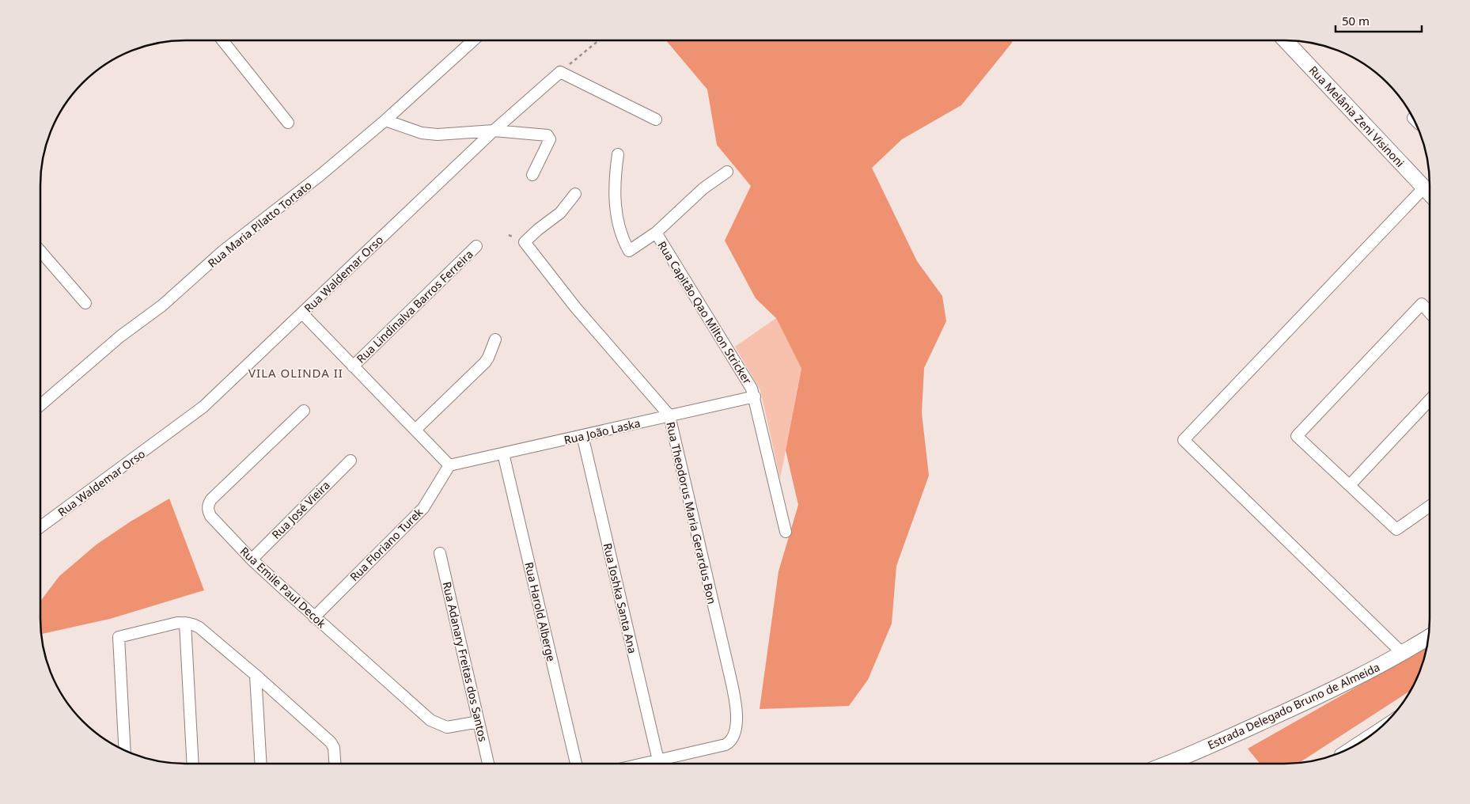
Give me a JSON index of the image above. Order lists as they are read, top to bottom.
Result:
{
  "streets": {
    "main road": ["Rua Melânia Zeni Visinoni", "Estrada Delegado Bruno de Almeida"],
    "street": [
      "Rua Maria Pilatto Tortato",
      "Rua Waldemar Orso",
      "Rua Lindinalva Barros Ferreira",
      "Rua Capitão Qao Milton Stricker",
      "Rua João Laska",
      "Rua José Vieira",
      "Rua Theodorus Maria Gerardus Bon",
      "Rua Floriano Turek",
      "Rua Emile Paul Decok",
      "Rua Ioshka Santa Ana",
      "Rua Harold Alberge",
      "Rua Adanary Freitas dos Santos"
    ]
  },
  "crossings": [
    ["Rua Capitão Qao Milton Stricker", "Rua João Laska"],
    ["Rua João Laska", "Rua Theodorus Maria Gerardus Bon"],
    ["Rua João Laska", "Rua Floriano Turek"],
    ["Rua João Laska", "Rua Ioshka Santa Ana"],
    ["Rua João Laska", "Rua Harold Alberge"],
    ["Rua José Vieira", "Rua Emile Paul Decok"],
    ["Rua Theodorus Maria Gerardus Bon", "Rua Ioshka Santa Ana"],
    ["Rua Floriano Turek", "Rua Emile Paul Decok"],
    ["Rua Emile Paul Decok", "Rua Adanary Freitas dos Santos"]
  ],
  "districts": ["VILA OLINDA II"],
  "scale_bar": "50 m"
}
